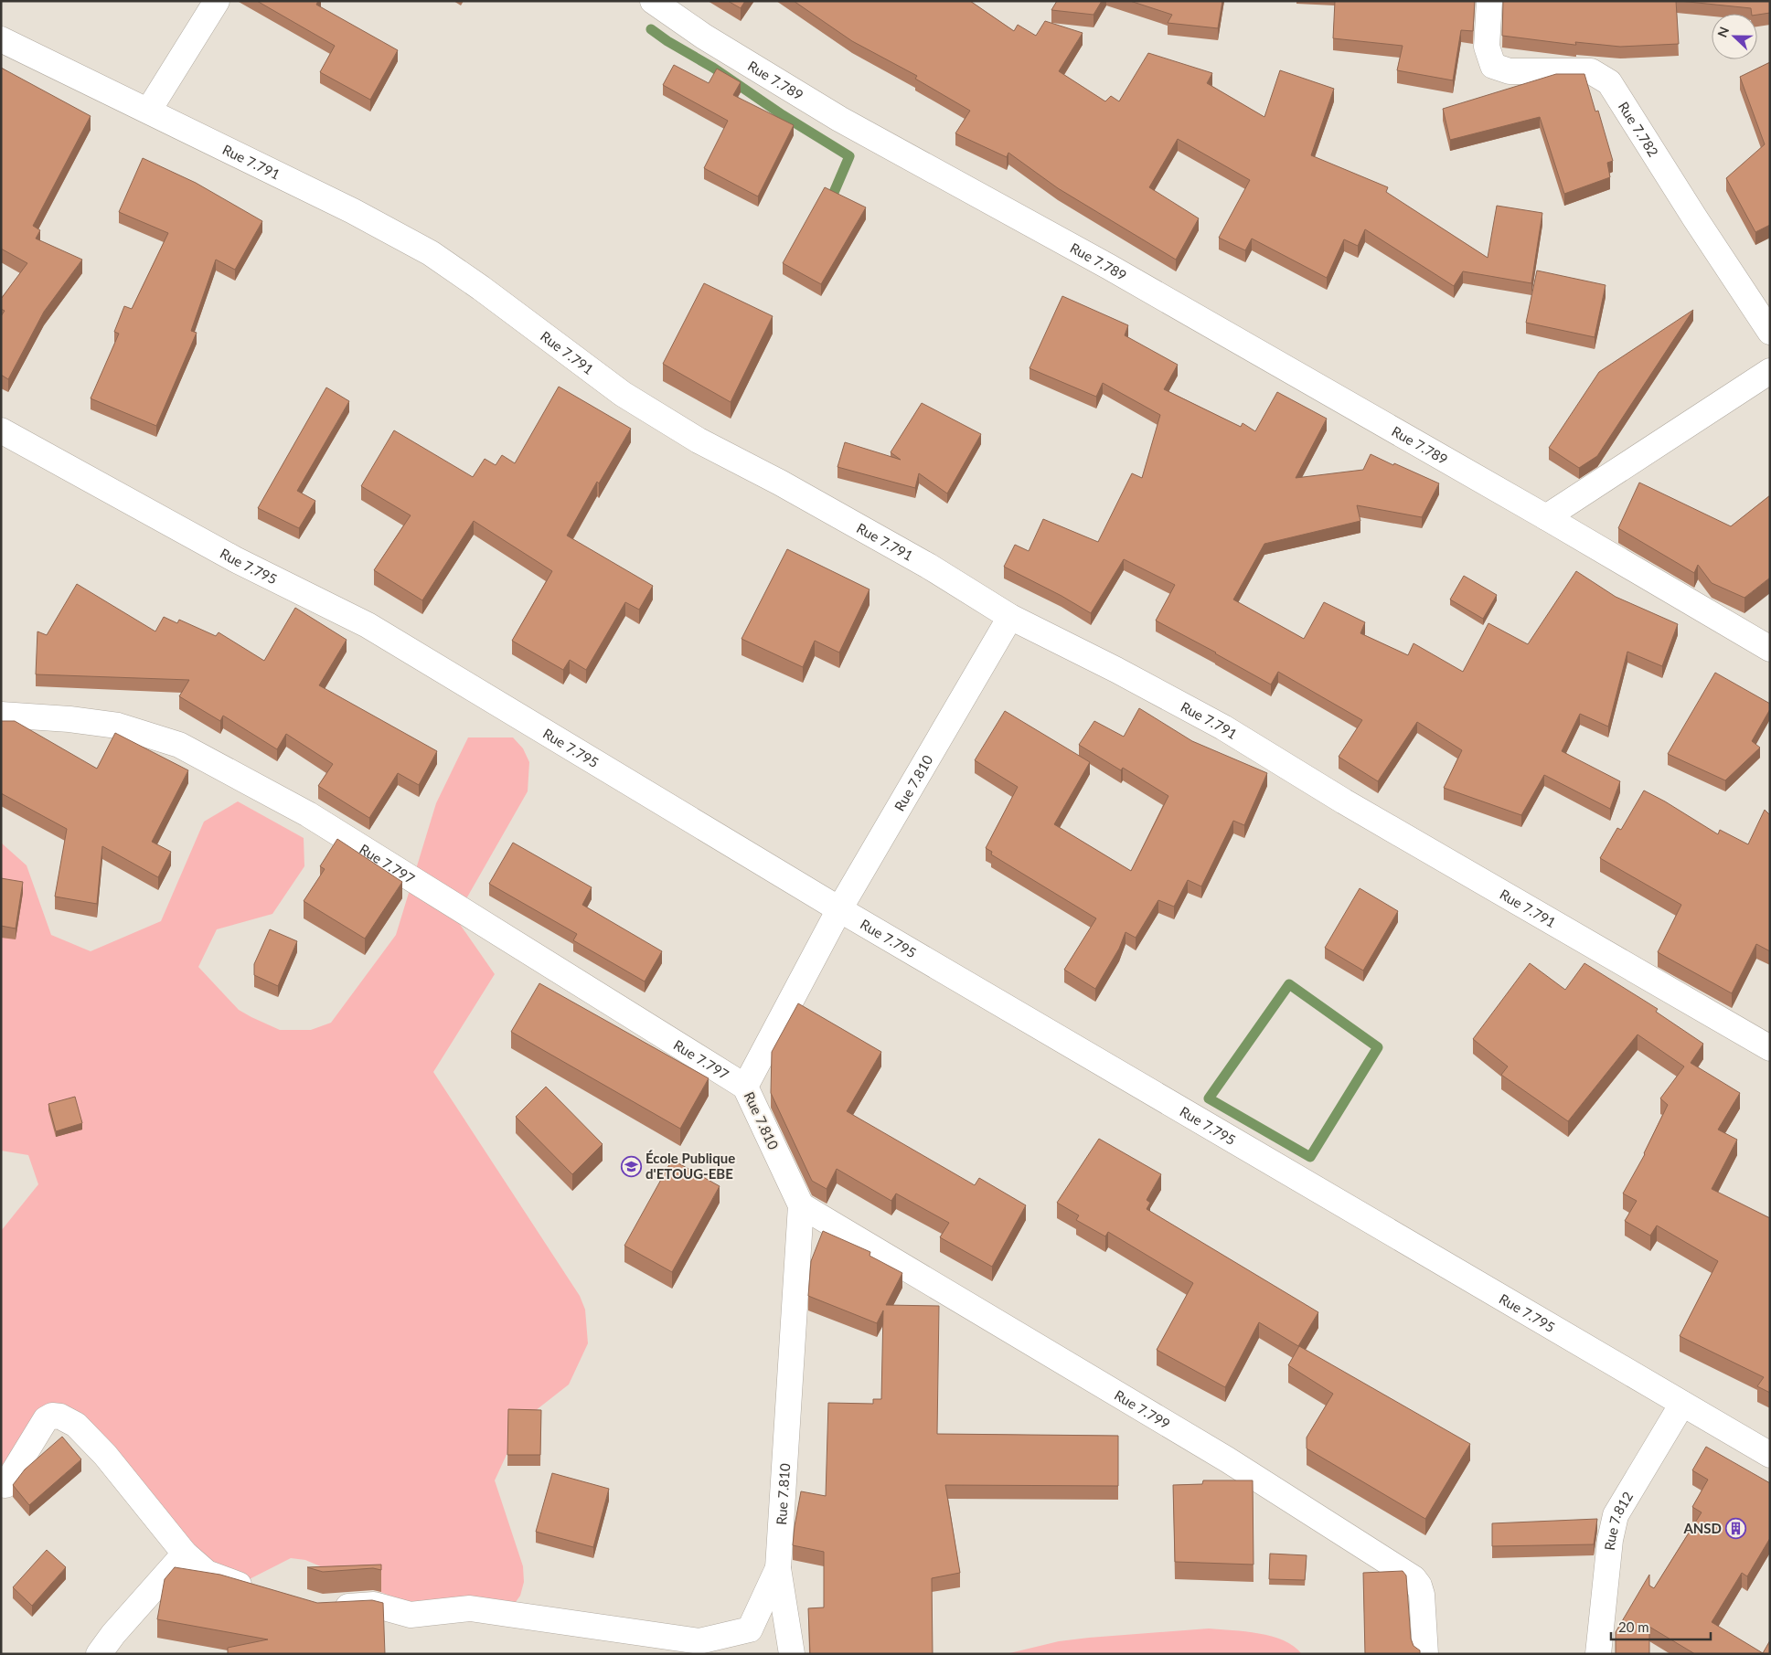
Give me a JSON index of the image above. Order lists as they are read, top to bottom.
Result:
{
  "streets": {
    "street": [
      "Rue 7.789",
      "Rue 7.782",
      "Rue 7.791",
      "Rue 7.795",
      "Rue 7.810",
      "Rue 7.797",
      "Rue 7.799",
      "Rue 7.812"
    ]
  },
  "crossings": [
    ["Rue 7.791", "Rue 7.810"],
    ["Rue 7.795", "Rue 7.810"],
    ["Rue 7.795", "Rue 7.812"],
    ["Rue 7.810", "Rue 7.797"],
    ["Rue 7.810", "Rue 7.799"]
  ],
  "places": {
    "school or university": ["École Publique d'ETOUG-EBE"],
    "building": ["ANSD"]
  },
  "scale_bar": "20 m",
  "north": "left"
}
